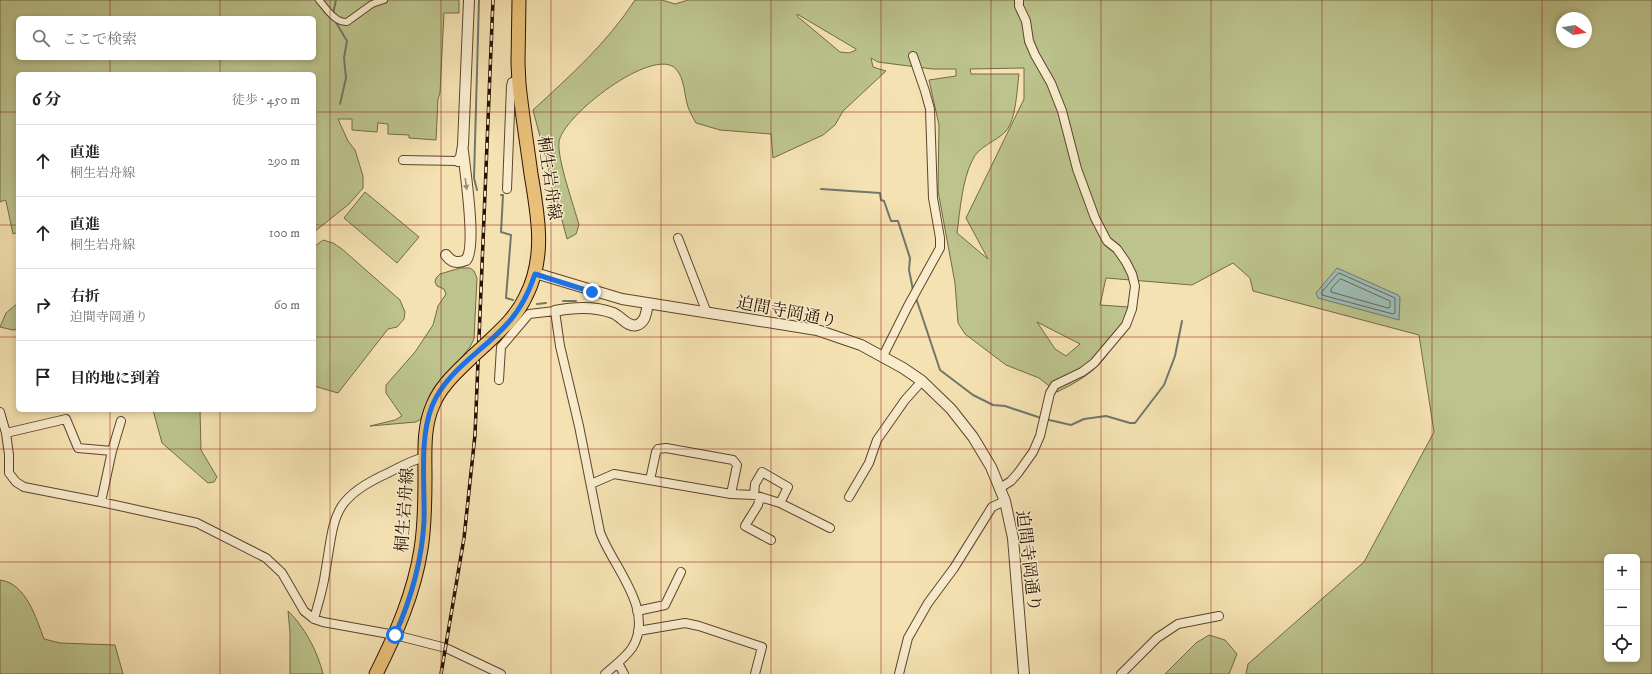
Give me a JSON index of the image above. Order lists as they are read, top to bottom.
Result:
{
  "streets": {
    "main road": ["桐生岩舟線"],
    "street": ["迫間寺岡通り"]
  },
  "crossings": [
    ["桐生岩舟線", "迫間寺岡通り"]
  ],
  "north": "right",
  "page": {
    "search": "ここで検索",
    "heading": ["6 分", "徒歩 · 450 m"],
    "list": [
      ["直進", "桐生岩舟線", "290 m"],
      ["直進", "桐生岩舟線", "100 m"],
      ["右折", "迫間寺岡通り", "60 m"],
      "目的地に到着"
    ],
    "map_buttons": ["+", "−"]
  }
}
